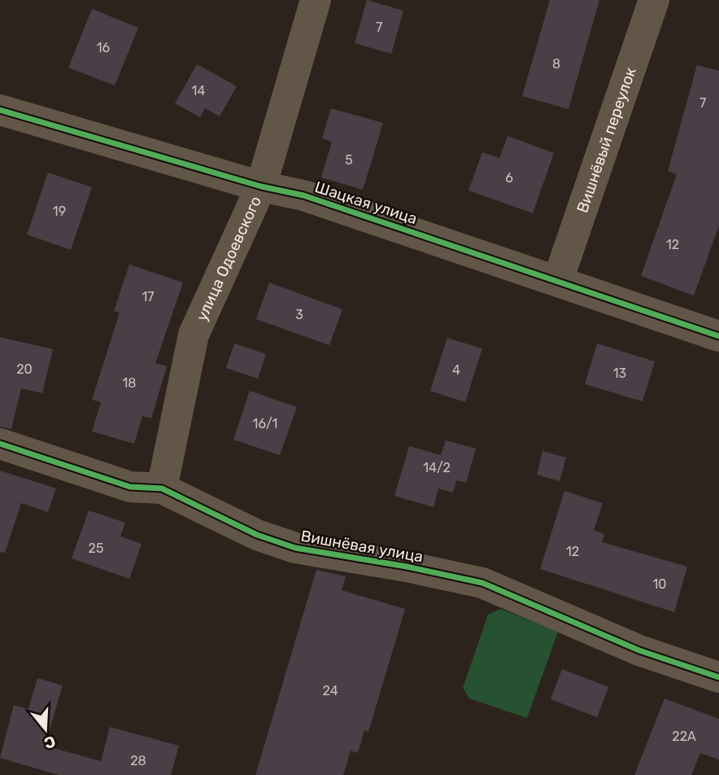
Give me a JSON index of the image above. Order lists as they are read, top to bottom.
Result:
{
  "streets": {
    "street": [
      "Вишнёвый переулок",
      "Шацкая улица",
      "улица Одоевского",
      "Вишнёвая улица"
    ]
  },
  "crossings": [
    ["Вишнёвый переулок", "Шацкая улица"],
    ["Шацкая улица", "улица Одоевского"],
    ["улица Одоевского", "Вишнёвая улица"]
  ],
  "house_numbers": [
    "7",
    "16",
    "8",
    "14",
    "7",
    "5",
    "6",
    "19",
    "12",
    "17",
    "3",
    "20",
    "4",
    "13",
    "18",
    "16/1",
    "14/2",
    "25",
    "12",
    "10",
    "24",
    "22А",
    "28"
  ],
  "north": "bottom"
}
